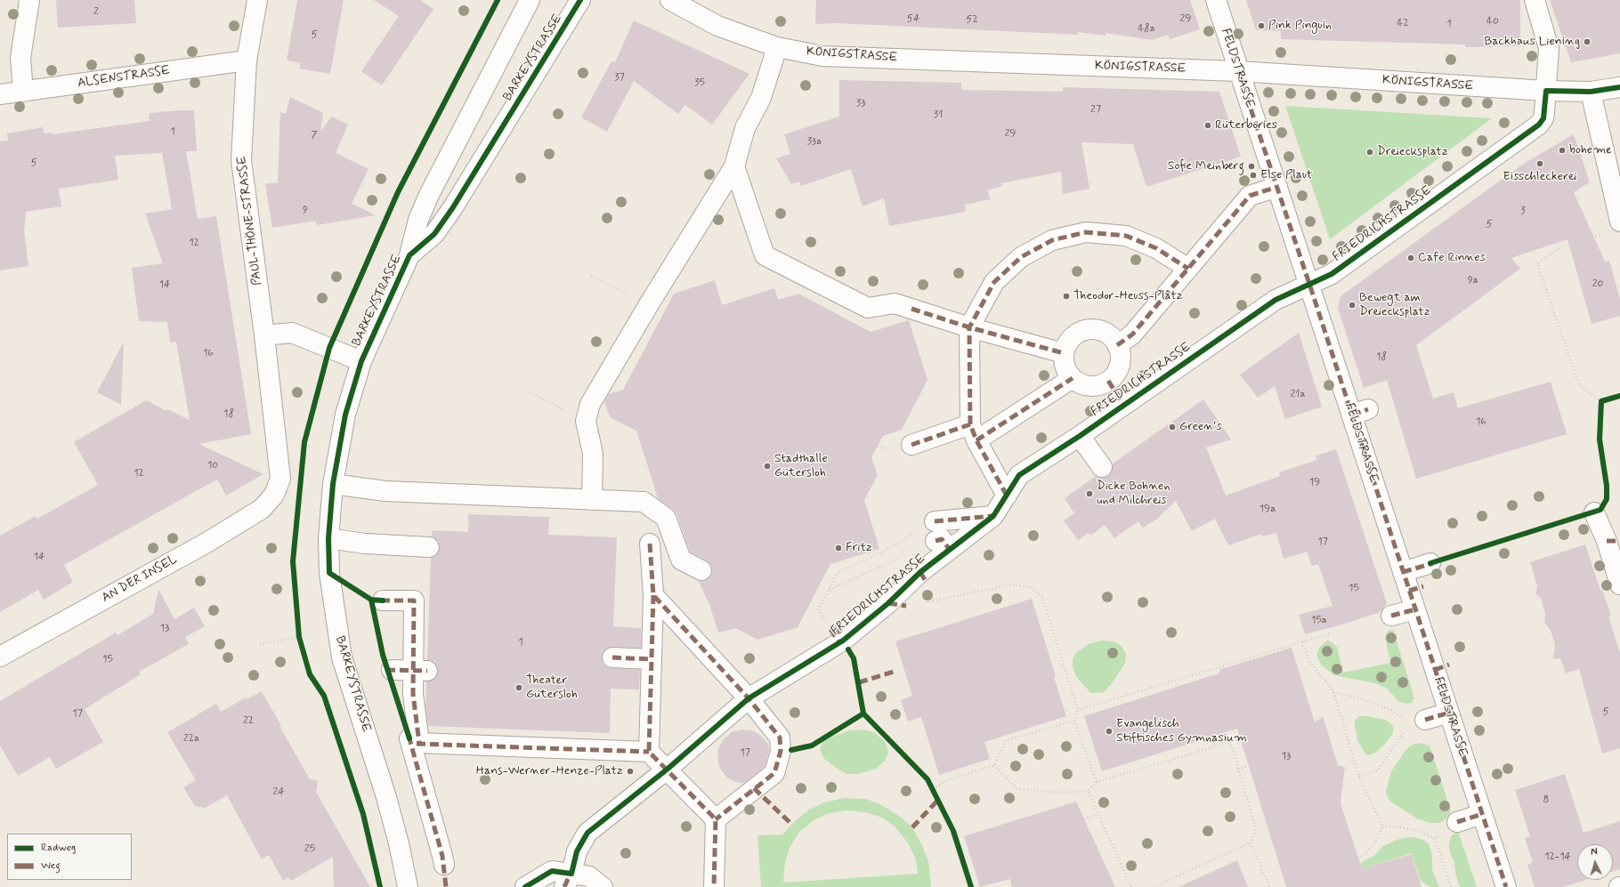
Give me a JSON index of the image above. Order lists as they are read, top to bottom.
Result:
{
  "streets": {
    "street": [
      "KÖNIGSTRASSE",
      "BARKEYSTRASSE",
      "FELDSTRASSE",
      "ALSENSTRASSE",
      "PAUL-THÖNE-STRASSE",
      "FRIEDRICHSTRASSE",
      "AN DER INSEL"
    ]
  },
  "crossings": [
    ["KÖNIGSTRASSE", "FELDSTRASSE"],
    ["KÖNIGSTRASSE", "FRIEDRICHSTRASSE"],
    ["FELDSTRASSE", "FRIEDRICHSTRASSE"],
    ["ALSENSTRASSE", "PAUL-THÖNE-STRASSE"],
    ["PAUL-THÖNE-STRASSE", "AN DER INSEL"]
  ],
  "places": [
    "Pink Pinguin",
    "Backhaus Liening",
    "Rüterbories",
    "boheme",
    "Dreiecksplatz",
    "Eisschleckerei",
    "Sofie Meinberg",
    "Else Plaut",
    "Cafe Rinnes",
    "Theodor-Heuss-Platz",
    "Bewegt am Dreiecksplatz",
    "Green's",
    "Stadthalle Gütersloh",
    "Dicke Bohnen und Milchreis",
    "Fritz",
    "Theater Gütersloh",
    "Evangelisch Stiftisches Gymnasium",
    "Hans-Werner-Henze-Platz"
  ],
  "house_numbers": [
    "2",
    "54",
    "29",
    "52",
    "40",
    "42",
    "1",
    "48a",
    "5",
    "37",
    "35",
    "33",
    "27",
    "31",
    "1",
    "29",
    "7",
    "33a",
    "5",
    "9",
    "3",
    "5",
    "12",
    "9a",
    "20",
    "14",
    "16",
    "18",
    "21a",
    "18",
    "16",
    "10",
    "12",
    "19",
    "19a",
    "17",
    "14",
    "15",
    "15a",
    "13",
    "1",
    "15",
    "5",
    "17",
    "22",
    "22a",
    "17",
    "13",
    "24",
    "8",
    "25",
    "12-14"
  ],
  "legend": ["Radweg", "Weg"],
  "north": "top"
}
